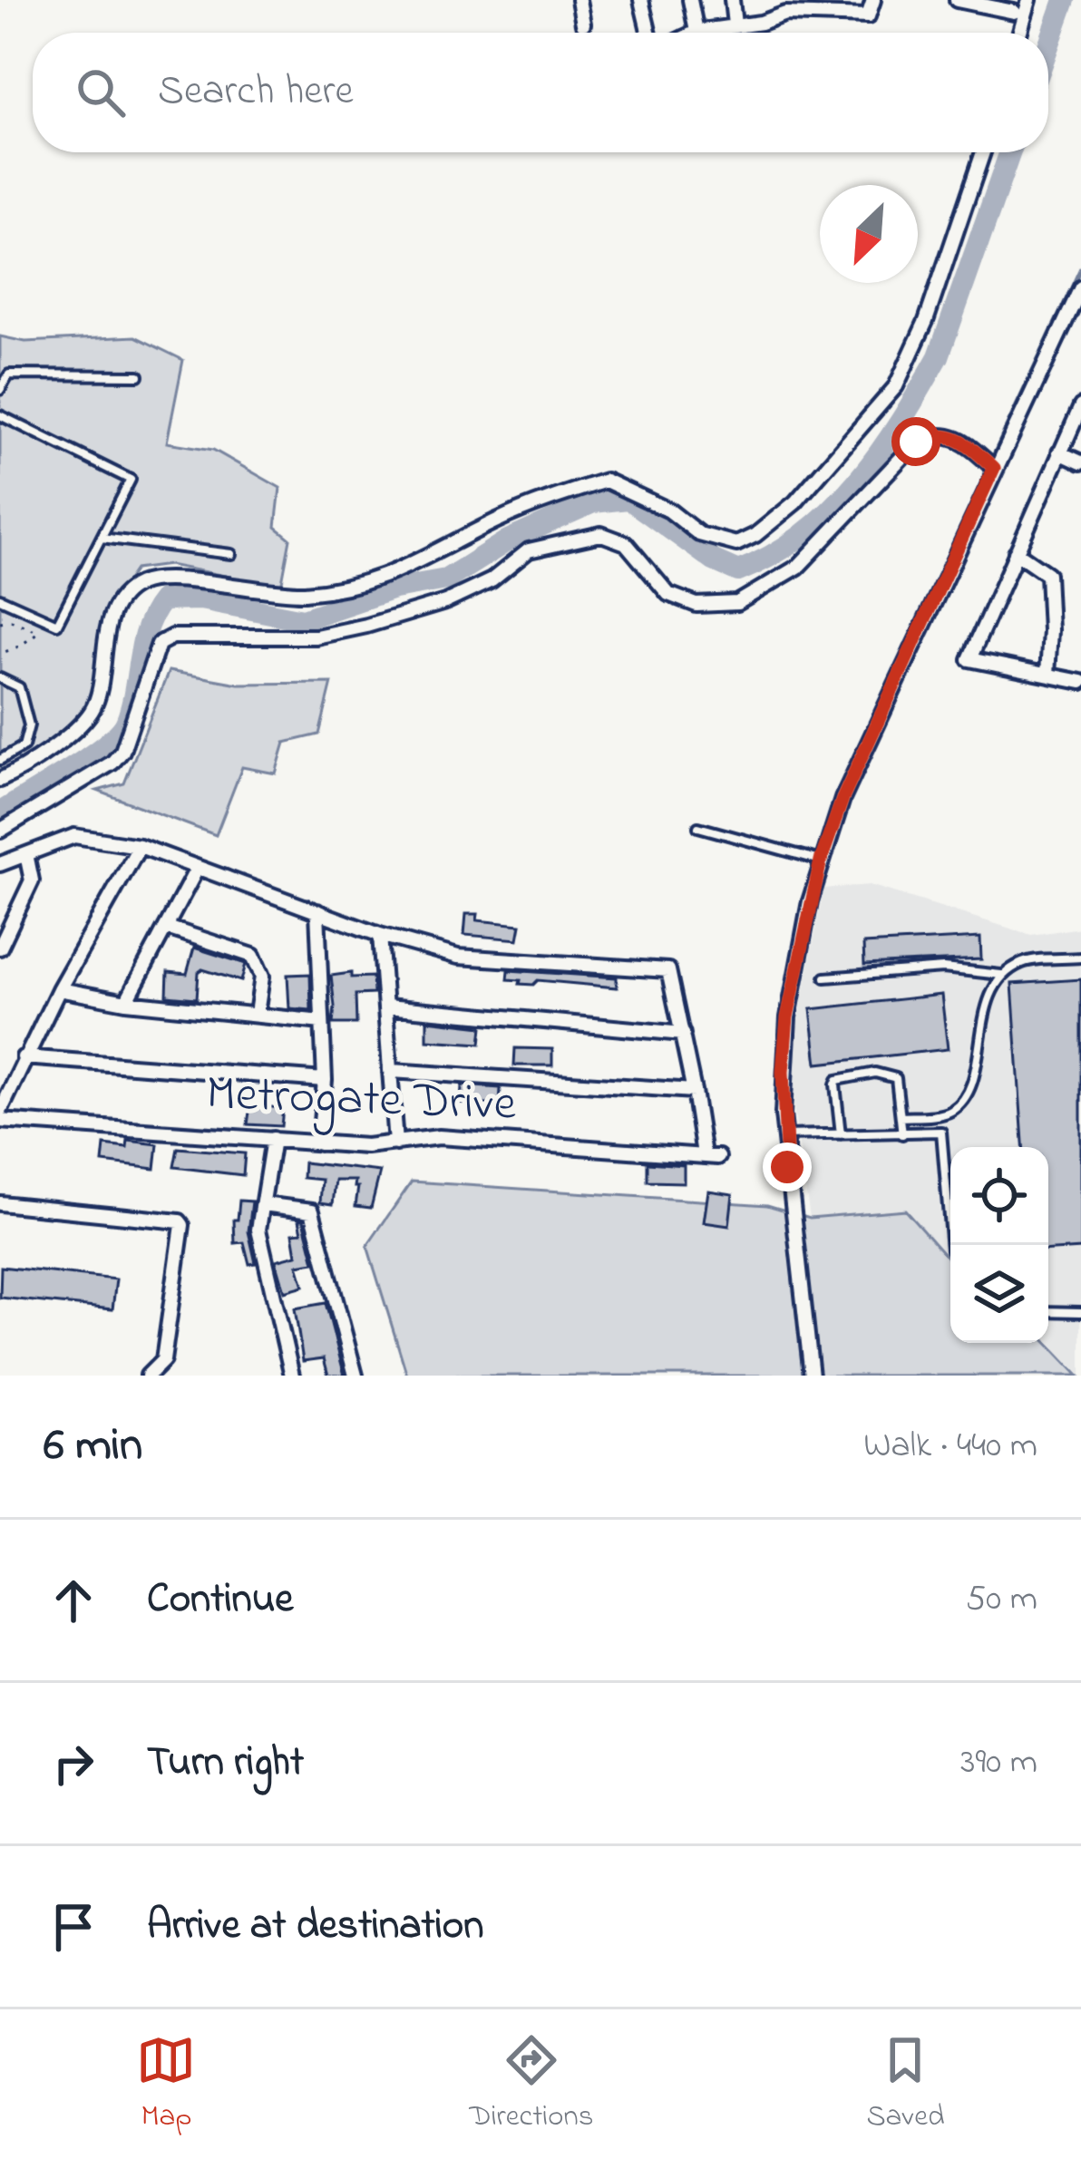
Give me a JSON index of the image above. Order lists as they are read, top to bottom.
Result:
{
  "streets": {
    "street": ["Metrogate Drive"]
  },
  "north": "bottom left",
  "page": {
    "search": "Search here",
    "heading": ["6 min", "Walk · 440 m"],
    "list": [
      ["Continue", "50 m"],
      ["Turn right", "390 m"],
      "Arrive at destination"
    ],
    "nav": ["Map", "Directions", "Saved"]
  }
}
